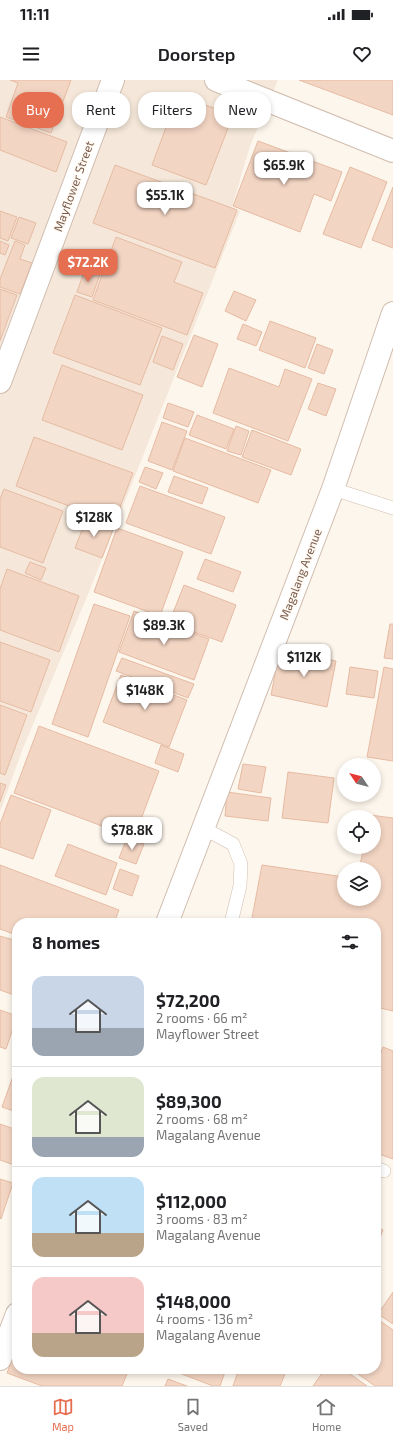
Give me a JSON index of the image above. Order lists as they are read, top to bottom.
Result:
{
  "streets": {
    "street": ["Mayflower Street", "Magalang Avenue"]
  },
  "north": "top left",
  "page": {
    "status": "11:11",
    "header": "Doorstep",
    "chip": [
      "Buy",
      "Rent",
      "Filters",
      "New"
    ],
    "price": [
      "$65.9K",
      "$55.1K",
      "$72.2K",
      "$128K",
      "$89.3K",
      "$112K",
      "$148K",
      "$78.8K"
    ],
    "heading": "8 homes",
    "list": [
      {
        "name": "$72,200",
        "note": "2 rooms · 66 m² · Mayflower Street"
      },
      {
        "name": "$89,300",
        "note": "2 rooms · 68 m² · Magalang Avenue"
      },
      {
        "name": "$112,000",
        "note": "3 rooms · 83 m² · Magalang Avenue"
      },
      {
        "name": "$148,000",
        "note": "4 rooms · 136 m² · Magalang Avenue"
      }
    ],
    "tabs": ["Map", "Saved", "Home"]
  }
}
